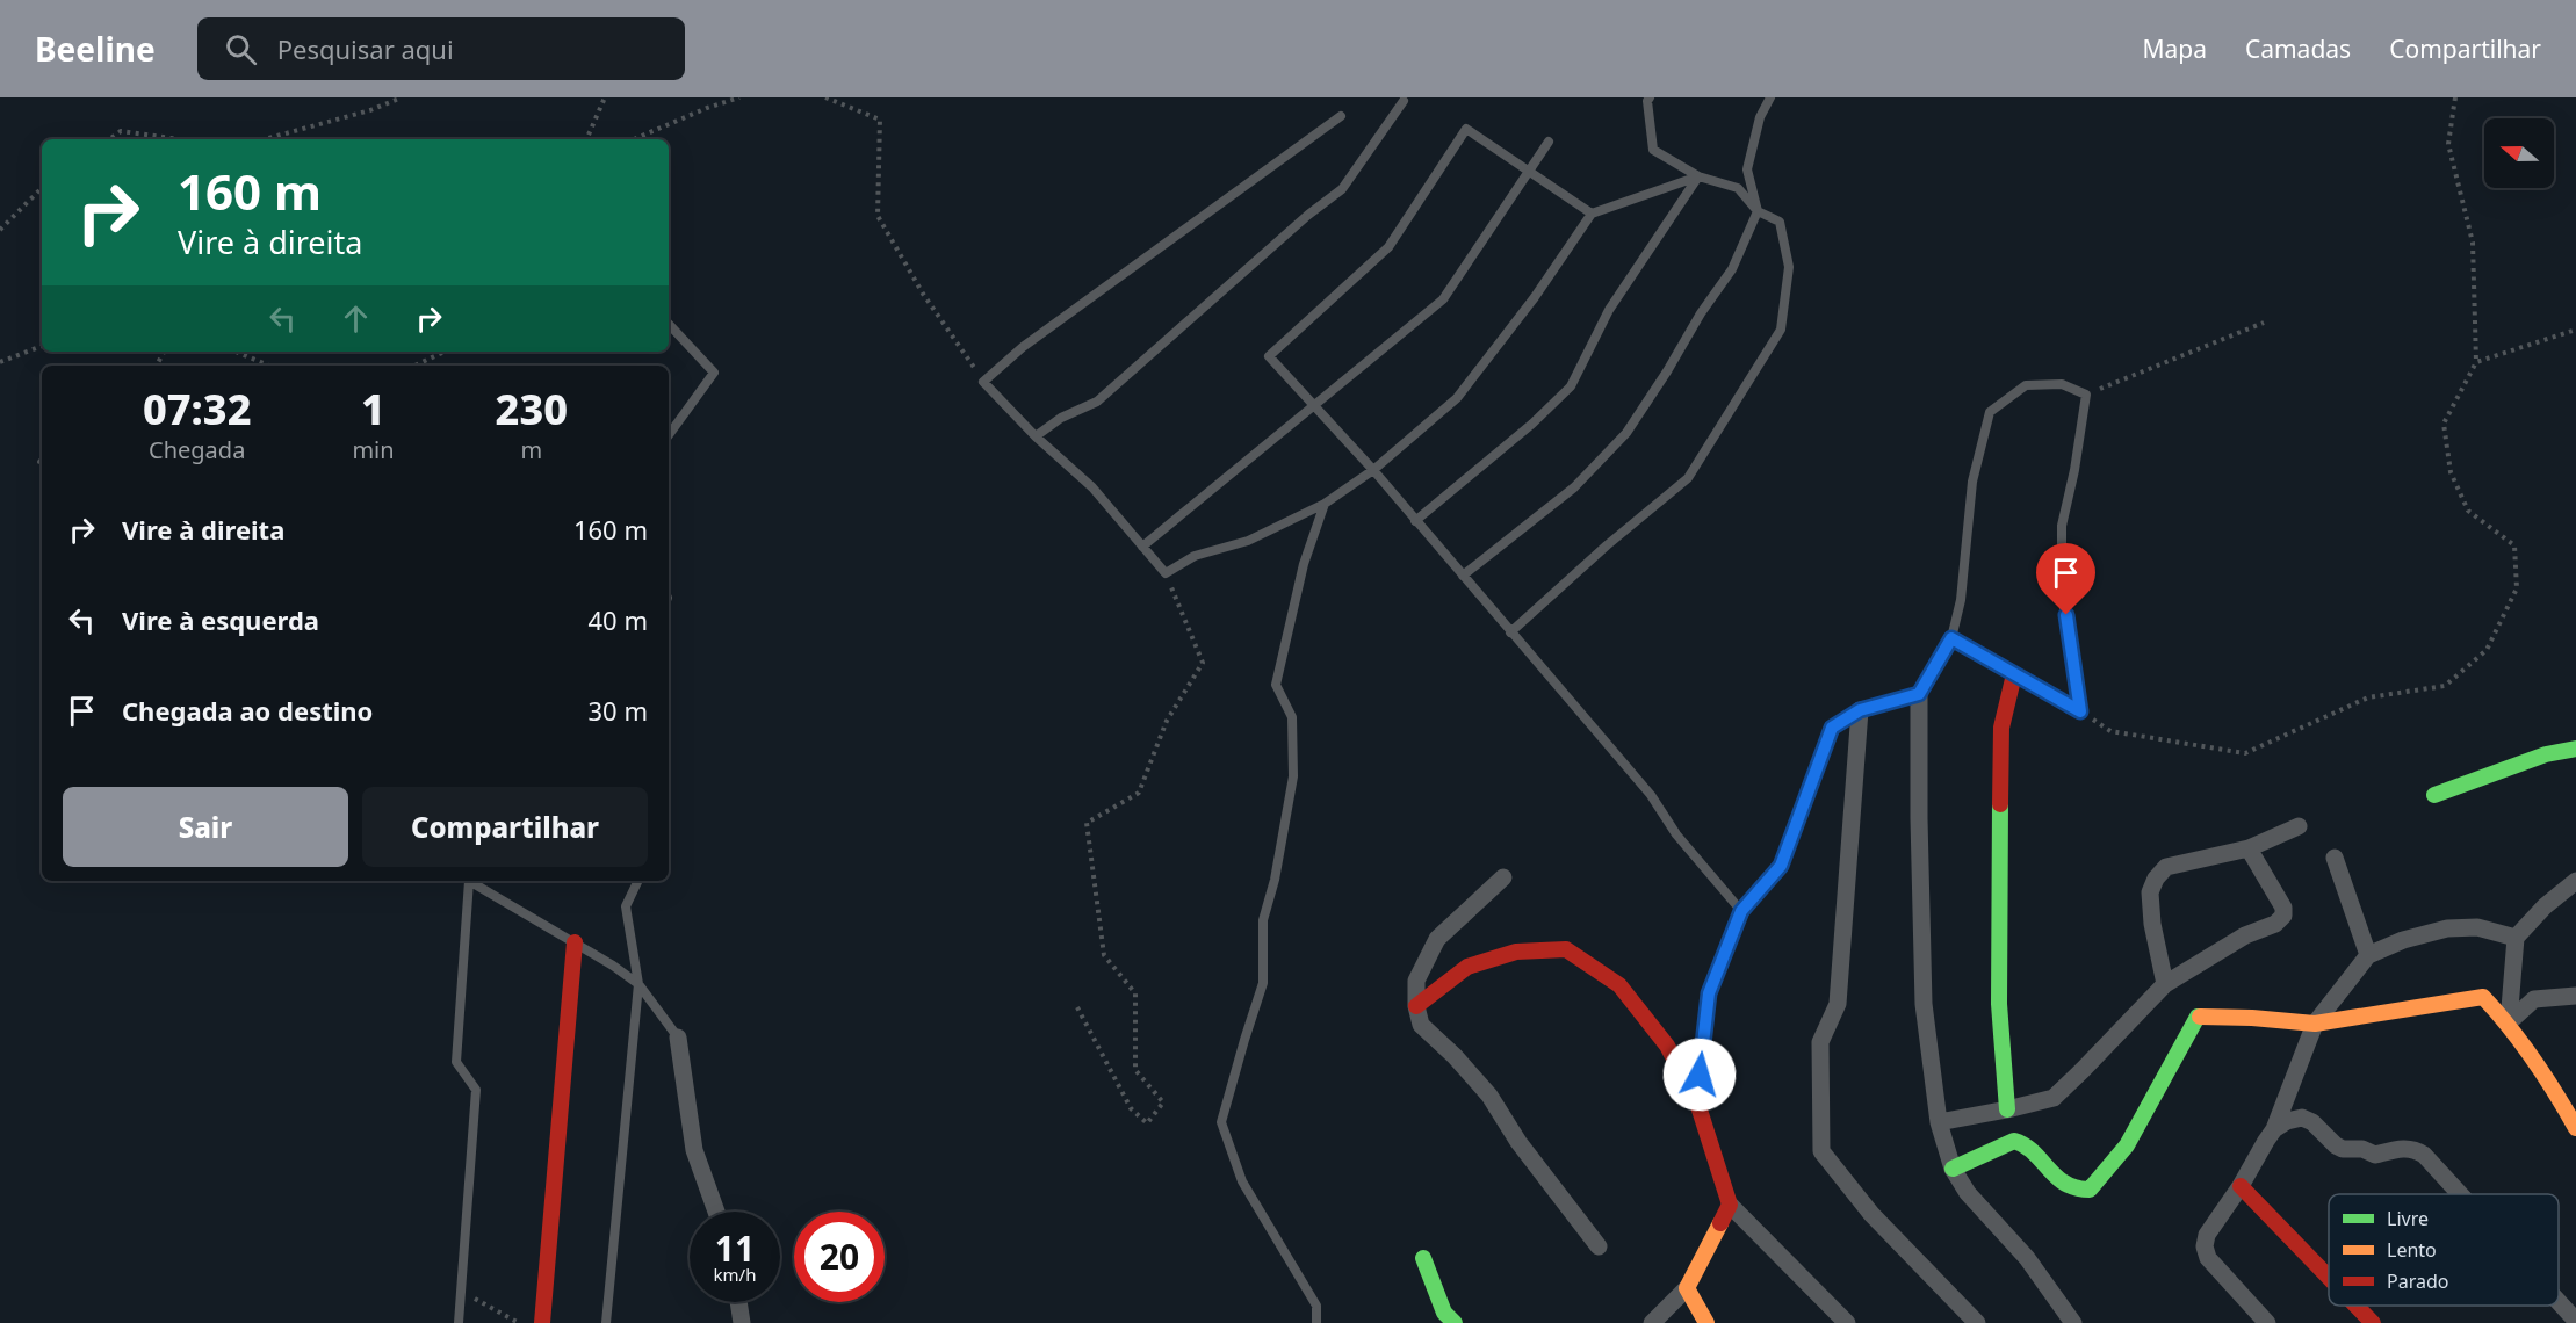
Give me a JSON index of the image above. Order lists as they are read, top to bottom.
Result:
{
  "legend": ["Livre", "Lento", "Parado"],
  "north": "left",
  "page": {
    "header": "Beeline",
    "search": "Pesquisar aqui",
    "nav": ["Mapa", "Camadas", "Compartilhar"],
    "turn": ["160 m", "Vire à direita"],
    "eta": [
      "07:32",
      "Chegada",
      "1",
      "min",
      "230",
      "m"
    ],
    "list": [
      {
        "name": "Vire à direita",
        "value": "160 m"
      },
      {
        "name": "Vire à esquerda",
        "value": "40 m"
      },
      {
        "name": "Chegada ao destino",
        "value": "30 m"
      }
    ],
    "buttons": ["Sair", "Compartilhar"],
    "speed": "11 km/h",
    "limit": "20"
  }
}
